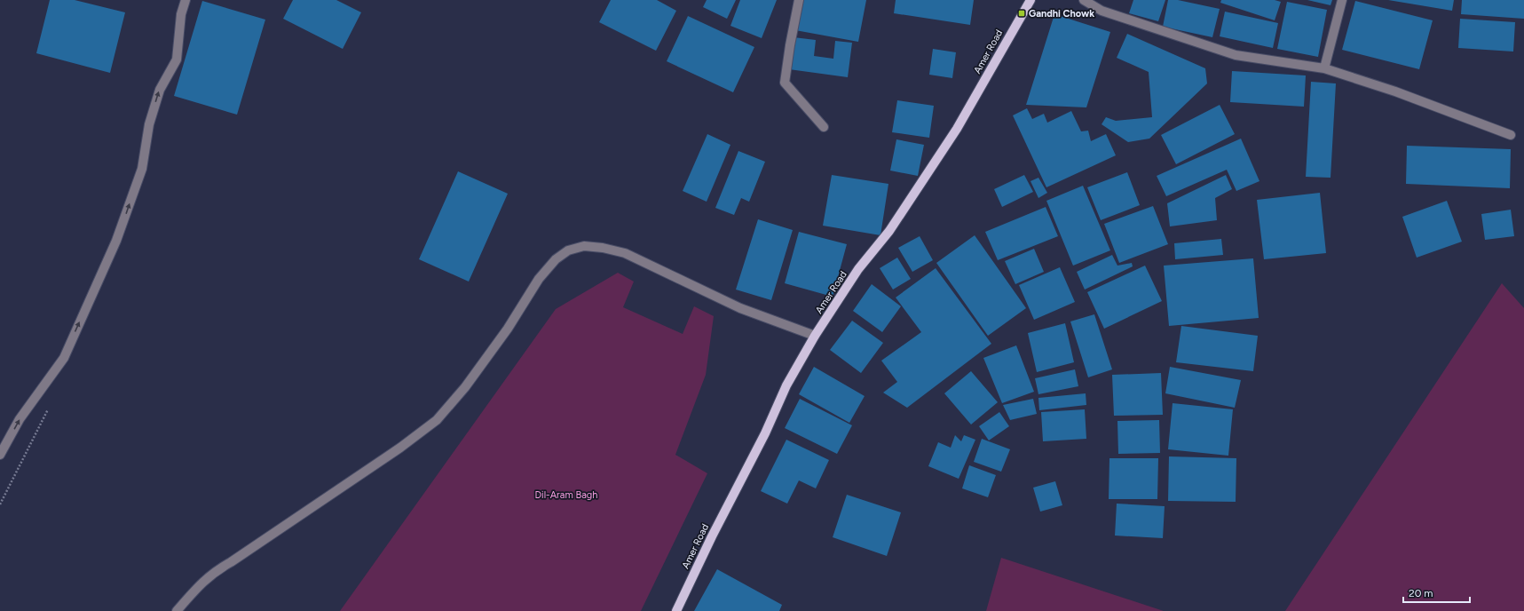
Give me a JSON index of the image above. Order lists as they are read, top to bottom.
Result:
{
  "streets": {
    "main road": ["Amer Road"]
  },
  "parks": ["Dil-Aram Bagh"],
  "places": {
    "transit": ["Gandhi Chowk"]
  },
  "scale_bar": "20 m"
}
